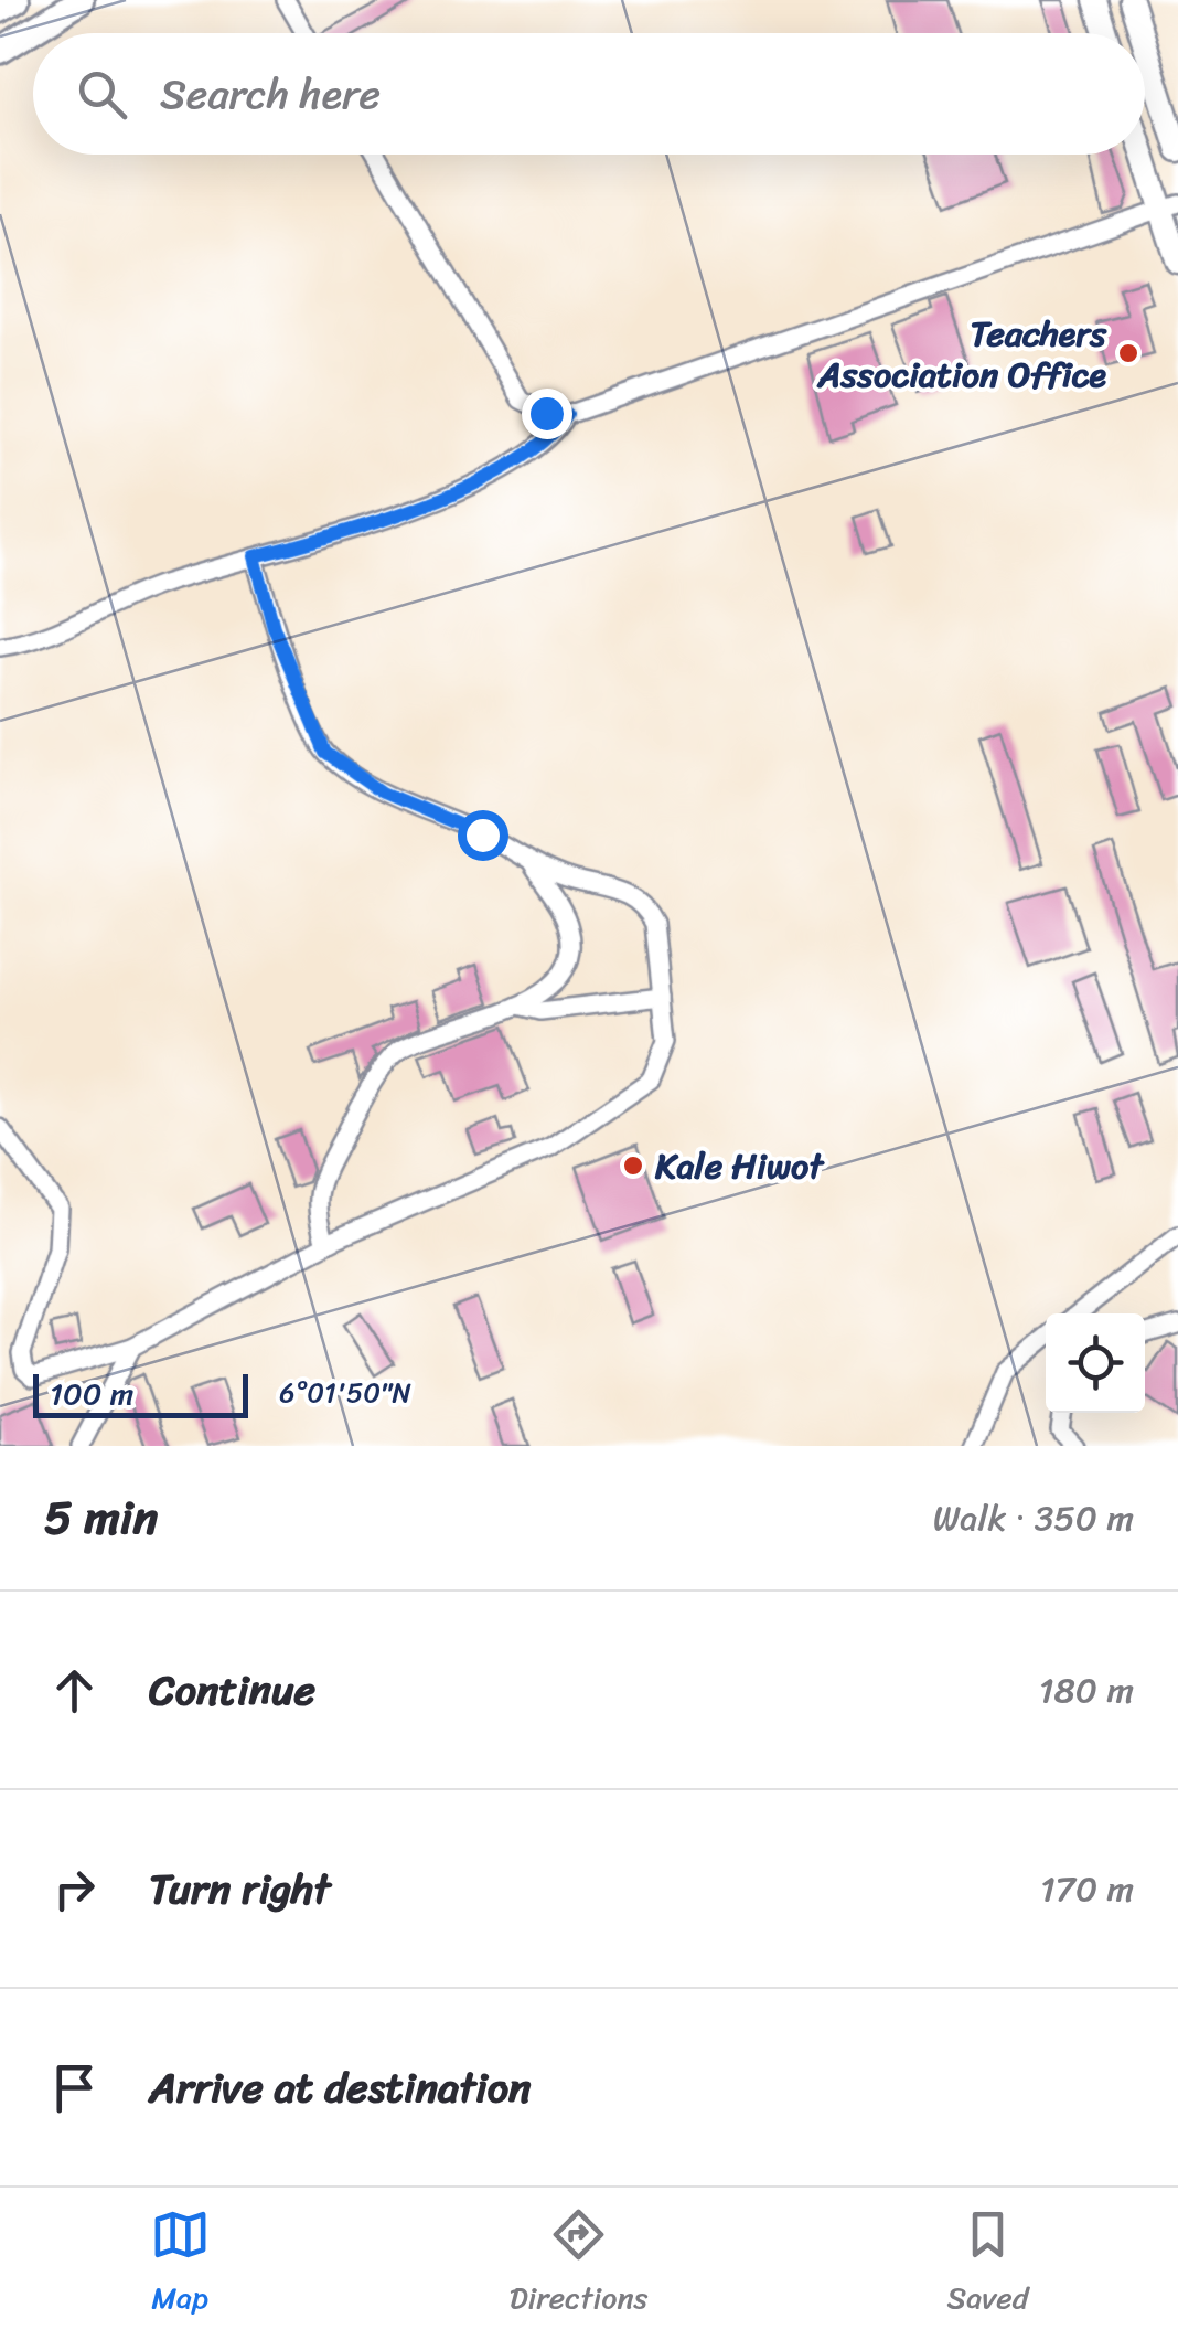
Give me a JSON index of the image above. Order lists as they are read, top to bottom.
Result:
{
  "places": ["Teachers Association Office", "Kale Hiwot"],
  "scale_bar": "100 m",
  "page": {
    "search": "Search here",
    "scale": "100 m",
    "heading": ["5 min", "Walk · 350 m"],
    "list": [
      ["Continue", "180 m"],
      ["Turn right", "170 m"],
      "Arrive at destination"
    ],
    "nav": ["Map", "Directions", "Saved"]
  },
  "coordinates": ["6°01'50\"N"]
}
